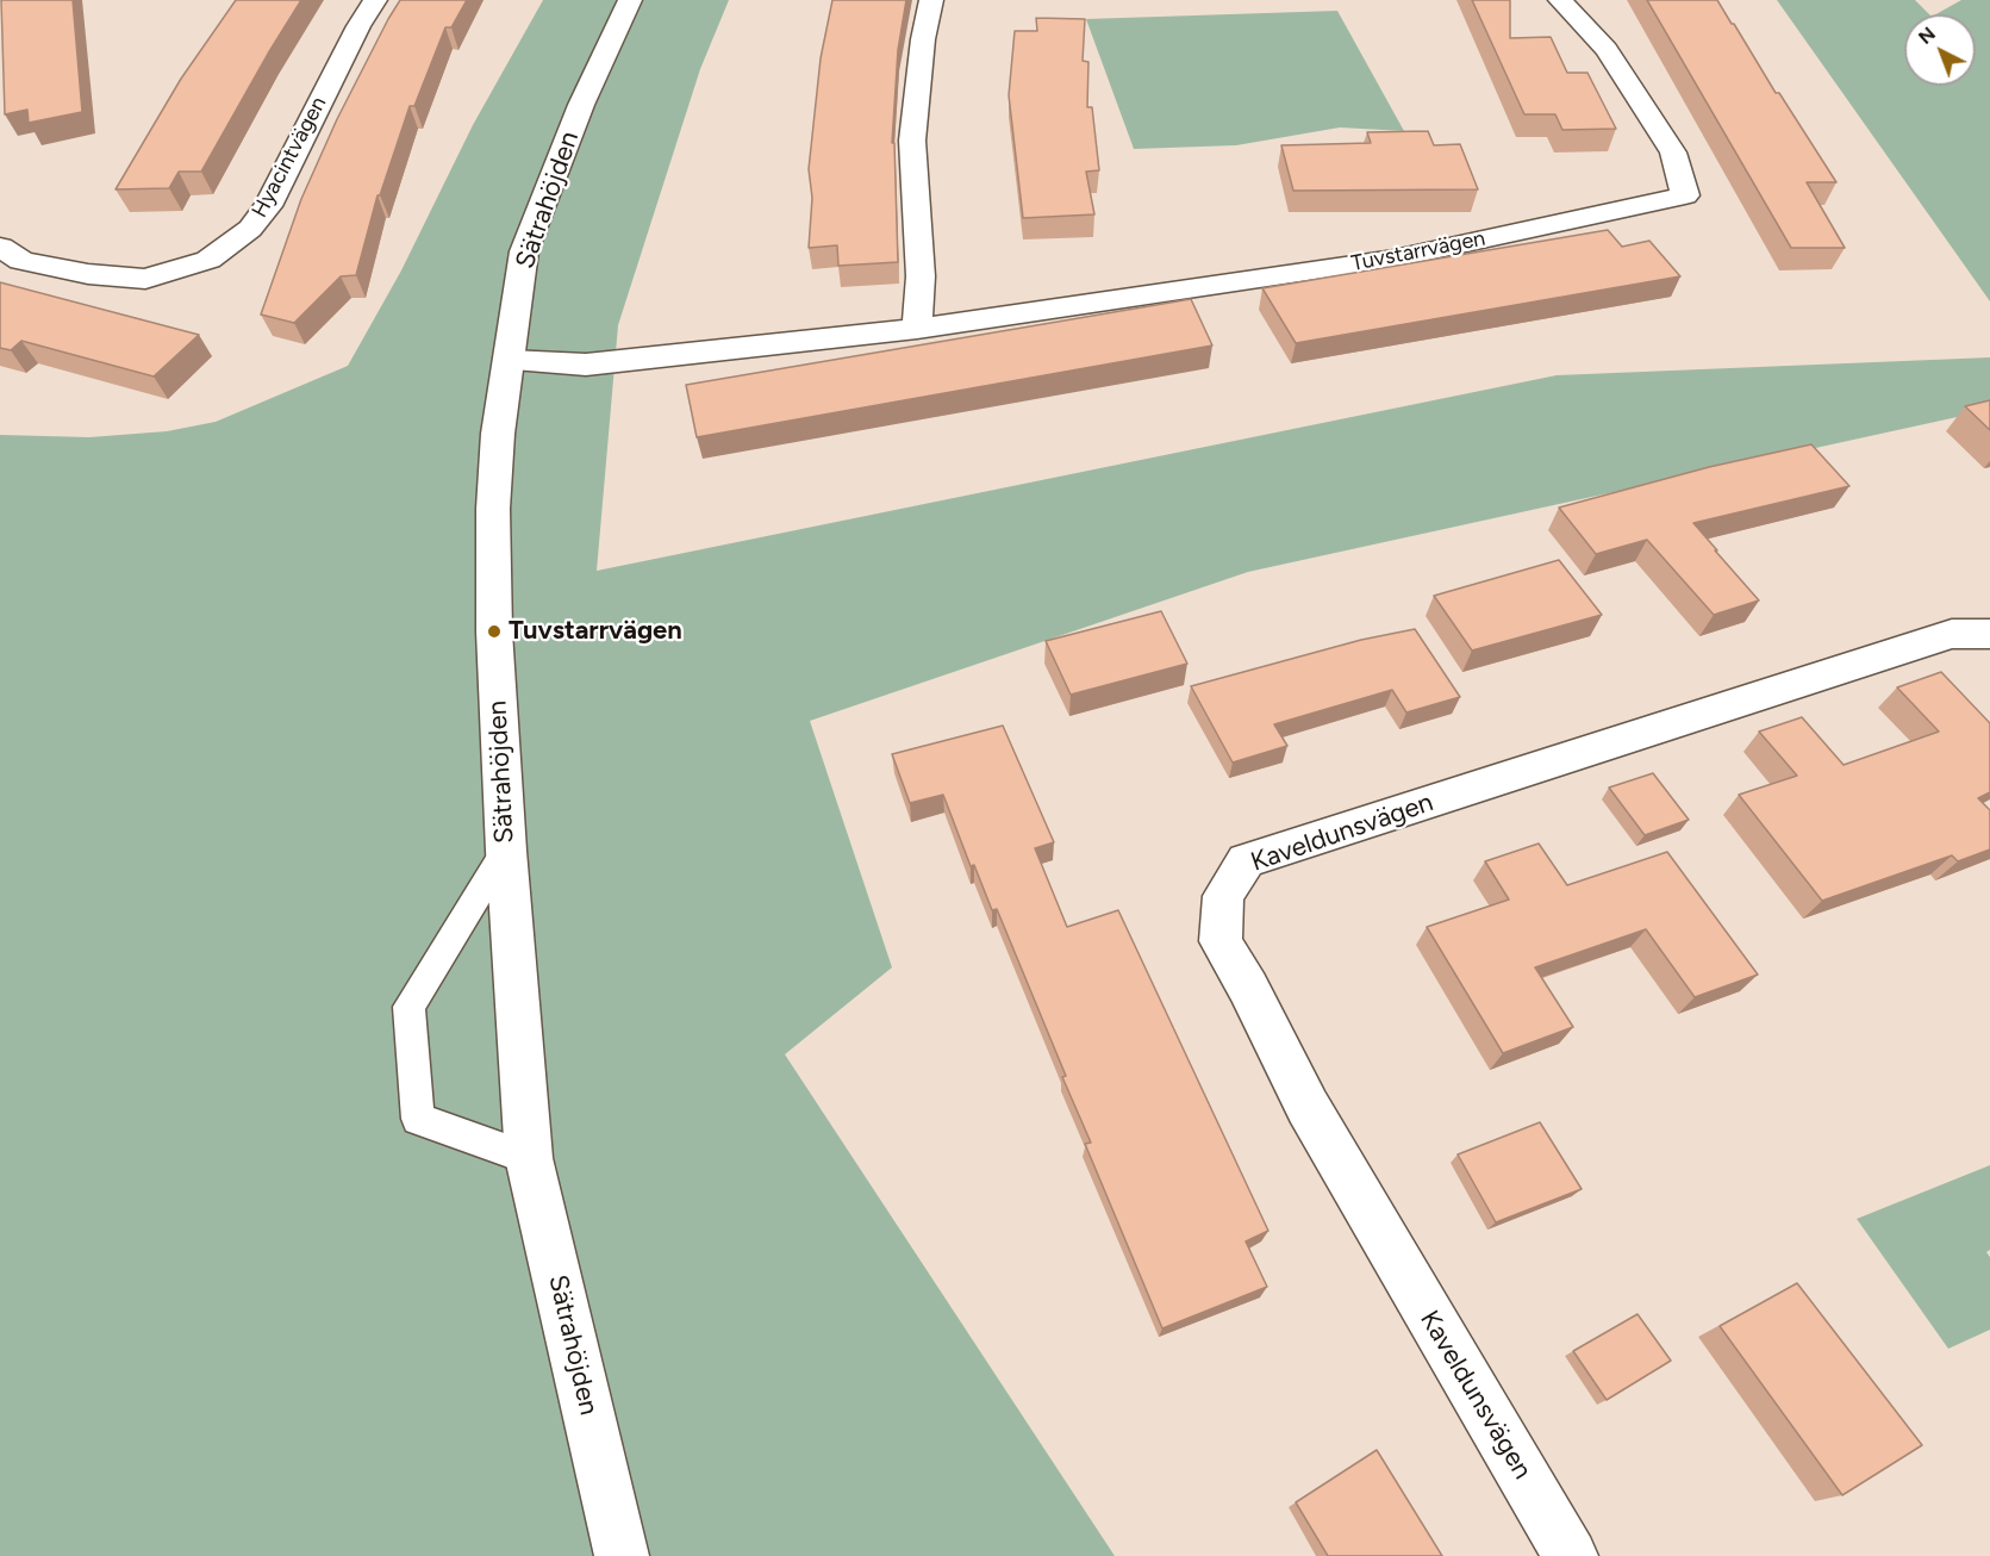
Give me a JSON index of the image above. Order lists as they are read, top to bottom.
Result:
{
  "streets": {
    "street": [
      "Hyacintvägen",
      "Sätrahöjden",
      "Tuvstarrvägen",
      "Kaveldunsvägen"
    ]
  },
  "crossings": [
    ["Sätrahöjden", "Tuvstarrvägen"]
  ],
  "places": ["Tuvstarrvägen"],
  "north": "top left"
}
